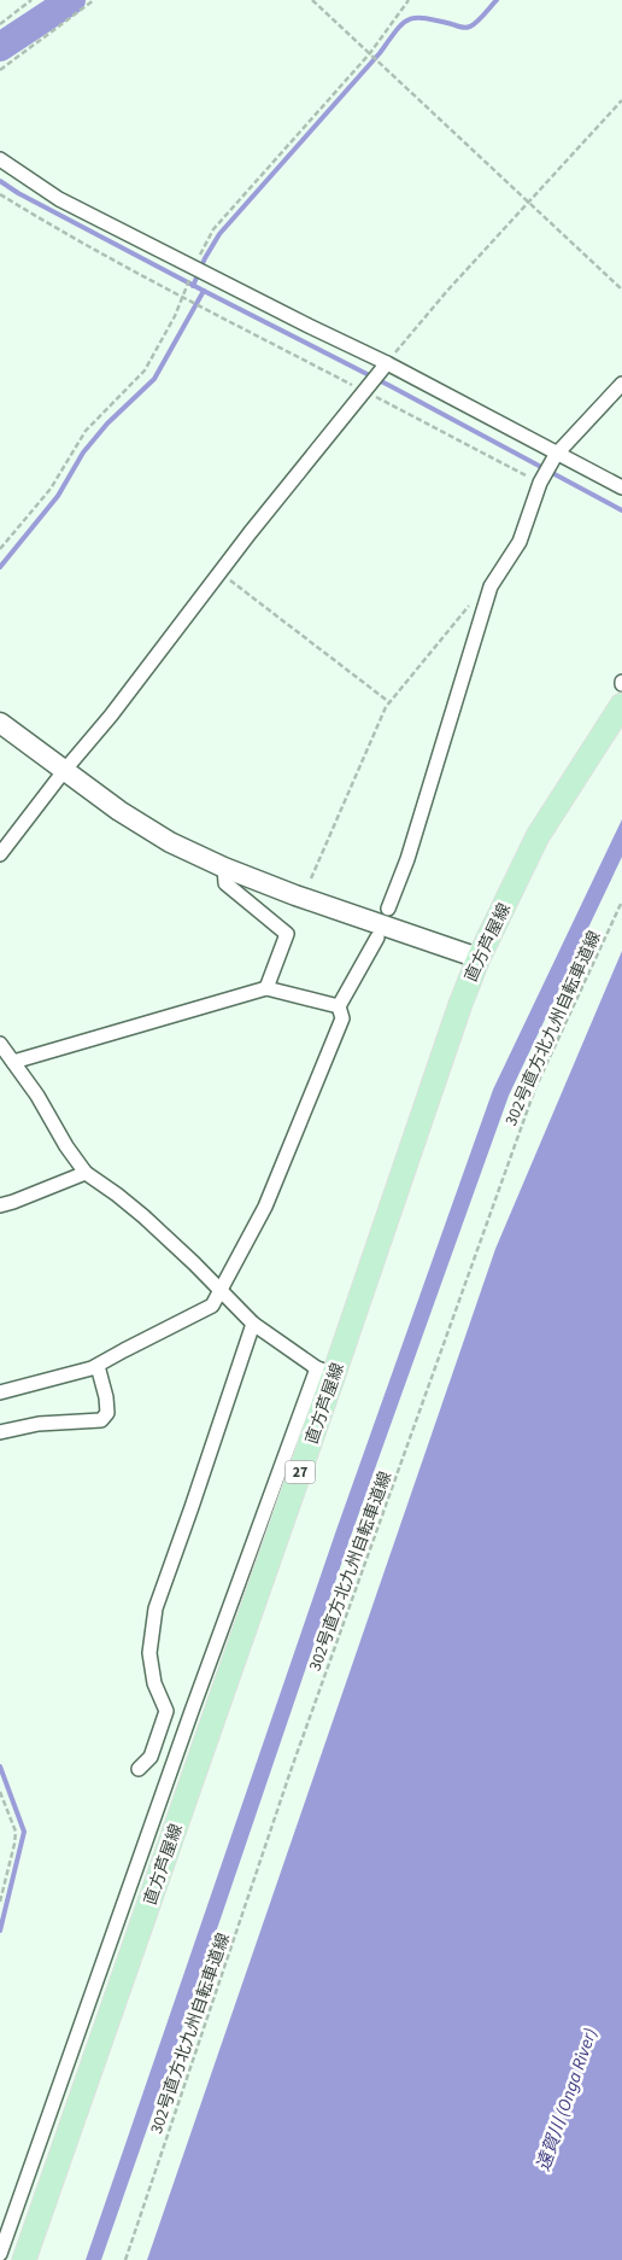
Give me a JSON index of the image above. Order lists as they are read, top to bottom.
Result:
{
  "streets": {
    "main road": ["直方芦屋線", "27"],
    "path": ["302号直方北九州自転車道線"]
  },
  "water": ["遠賀川 (Onga River)"]
}
